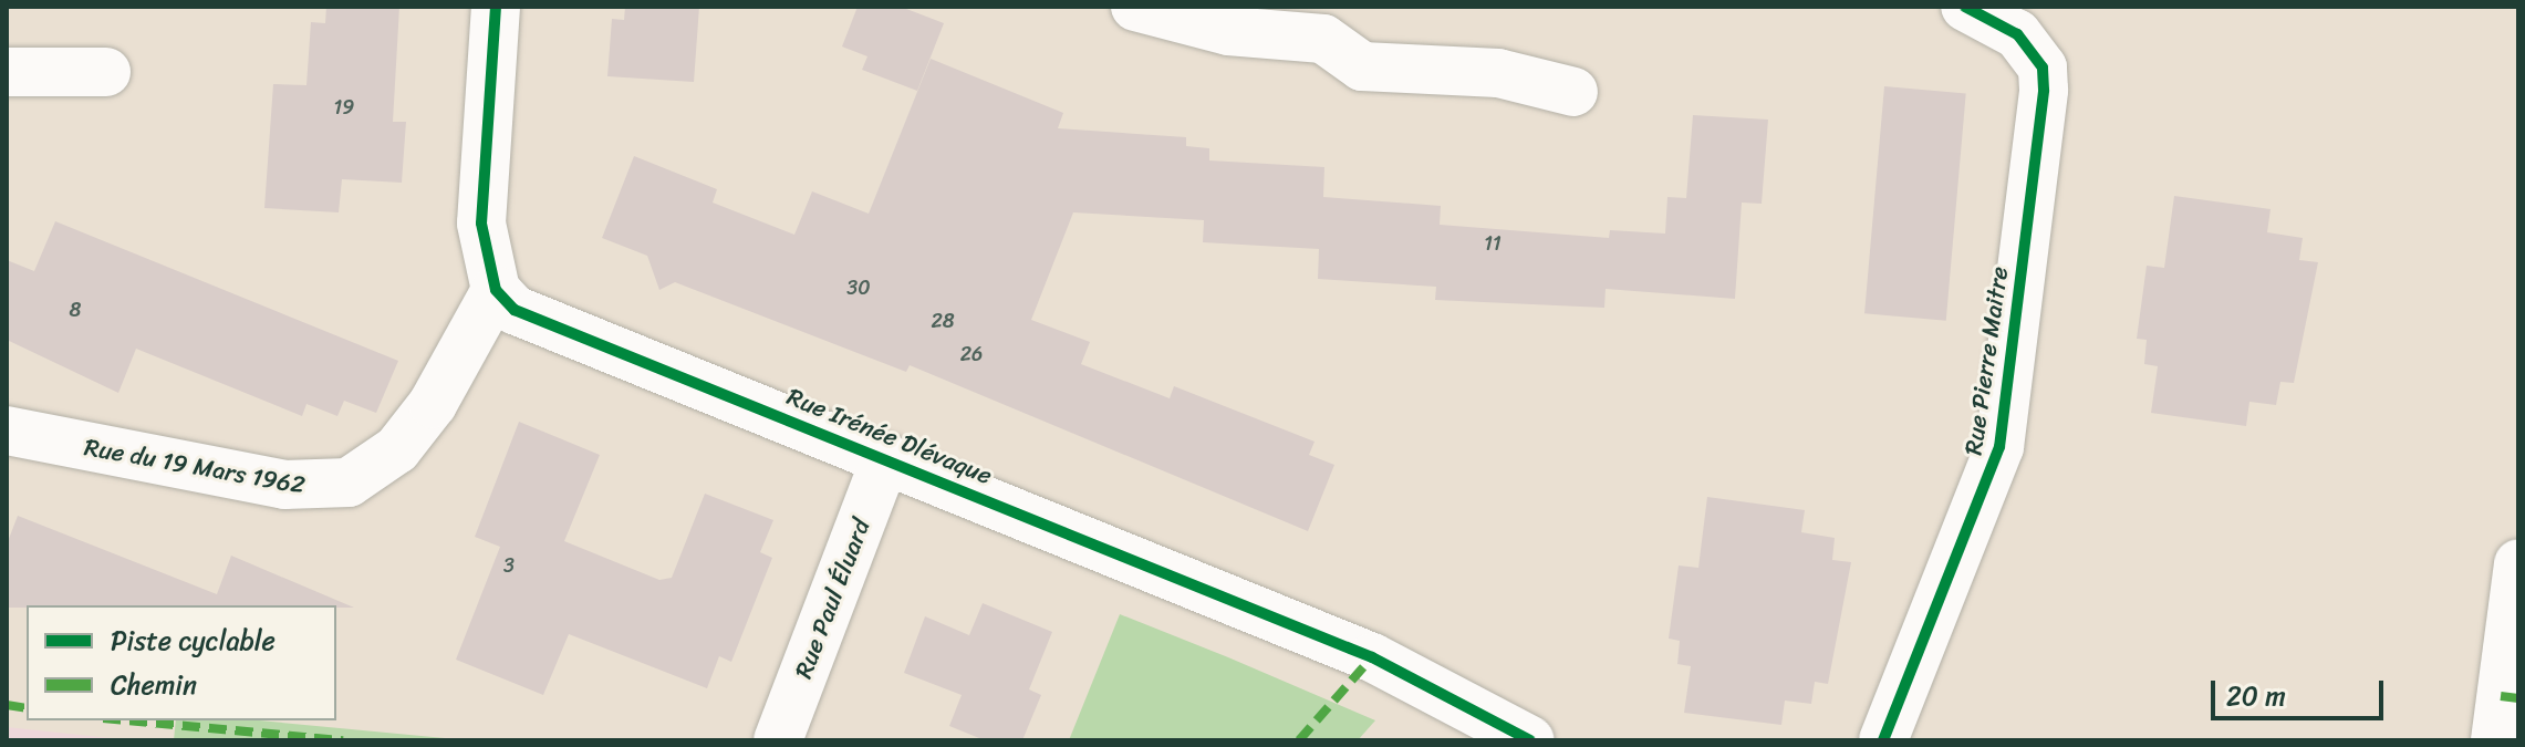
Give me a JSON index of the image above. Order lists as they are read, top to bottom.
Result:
{
  "streets": {
    "street": [
      "Rue Pierre Maitre",
      "Rue Irénée Dlévaque",
      "Rue du 19 Mars 1962",
      "Rue Paul Éluard"
    ]
  },
  "crossings": [
    ["Rue Irénée Dlévaque", "Rue du 19 Mars 1962"],
    ["Rue Irénée Dlévaque", "Rue Paul Éluard"]
  ],
  "house_numbers": [
    "19",
    "11",
    "30",
    "8",
    "28",
    "26",
    "3"
  ],
  "legend": ["Piste cyclable", "Chemin"],
  "scale_bar": "20 m"
}
